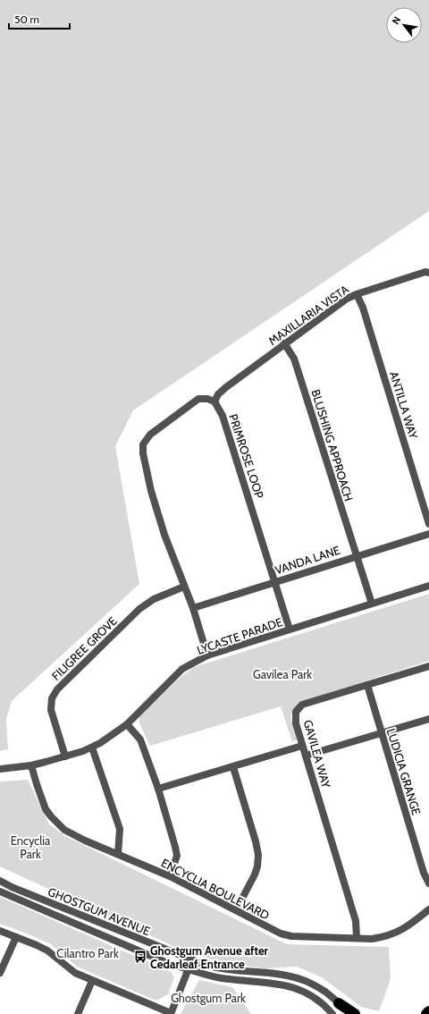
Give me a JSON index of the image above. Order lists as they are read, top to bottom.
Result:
{
  "streets": {
    "street": [
      "MAXILLARIA VISTA",
      "ANTILLA WAY",
      "BLUSHING APPROACH",
      "PRIMROSE LOOP",
      "VANDA LANE",
      "LYCASTE PARADE",
      "FILIGREE GROVE",
      "GAVILEA WAY",
      "LUDICIA GRANGE",
      "ENCYCLIA BOULEVARD",
      "GHOSTGUM AVENUE"
    ]
  },
  "crossings": [
    ["MAXILLARIA VISTA", "ANTILLA WAY"],
    ["MAXILLARIA VISTA", "BLUSHING APPROACH"],
    ["MAXILLARIA VISTA", "PRIMROSE LOOP"],
    ["BLUSHING APPROACH", "VANDA LANE"],
    ["BLUSHING APPROACH", "LYCASTE PARADE"],
    ["PRIMROSE LOOP", "VANDA LANE"],
    ["PRIMROSE LOOP", "LYCASTE PARADE"],
    ["LYCASTE PARADE", "FILIGREE GROVE"],
    ["LYCASTE PARADE", "ENCYCLIA BOULEVARD"],
    ["GAVILEA WAY", "LUDICIA GRANGE"],
    ["GAVILEA WAY", "ENCYCLIA BOULEVARD"]
  ],
  "parks": [
    "Gavilea Park",
    "Encyclia Park",
    "Cilantro Park",
    "Ghostgum Park"
  ],
  "places": {
    "bus stop": ["Ghostgum Avenue after Cedarleaf Entrance"]
  },
  "scale_bar": "50 m",
  "north": "top left"
}
